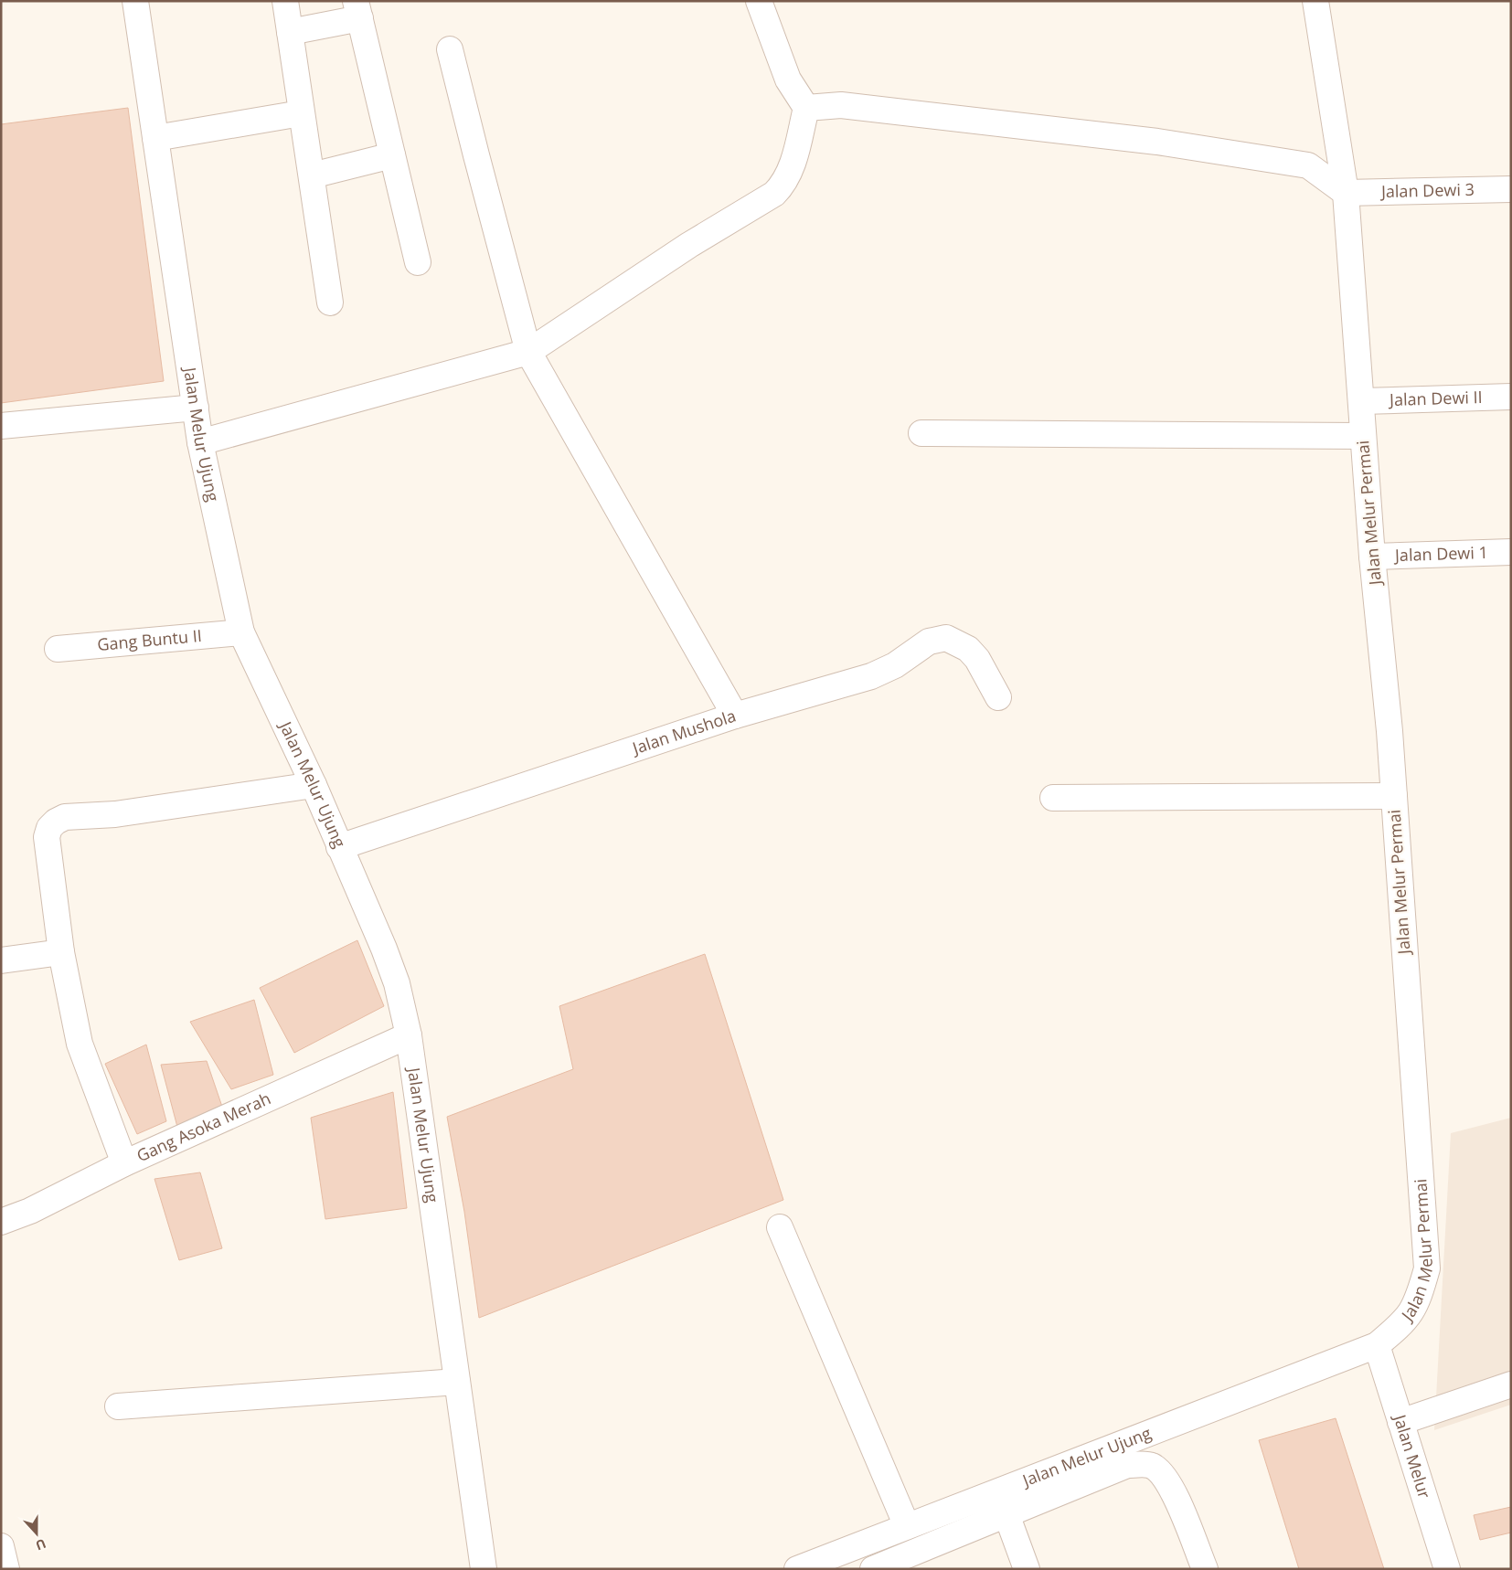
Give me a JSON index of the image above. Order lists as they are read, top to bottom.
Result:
{
  "streets": {
    "street": [
      "Jalan Dewi 3",
      "Jalan Dewi II",
      "Jalan Melur Ujung",
      "Jalan Melur Permai",
      "Jalan Dewi 1",
      "Gang Buntu II",
      "Jalan Mushola",
      "Gang Asoka Merah",
      "Jalan Melur"
    ]
  },
  "crossings": [
    ["Jalan Dewi 3", "Jalan Melur Permai"],
    ["Jalan Dewi II", "Jalan Melur Permai"],
    ["Jalan Melur Ujung", "Jalan Melur Permai"],
    ["Jalan Melur Ujung", "Gang Buntu II"],
    ["Jalan Melur Ujung", "Jalan Mushola"],
    ["Jalan Melur Ujung", "Gang Asoka Merah"],
    ["Jalan Melur Ujung", "Jalan Melur"],
    ["Jalan Melur Permai", "Jalan Dewi 1"],
    ["Jalan Melur Permai", "Jalan Melur"]
  ],
  "north": "bottom"
}
